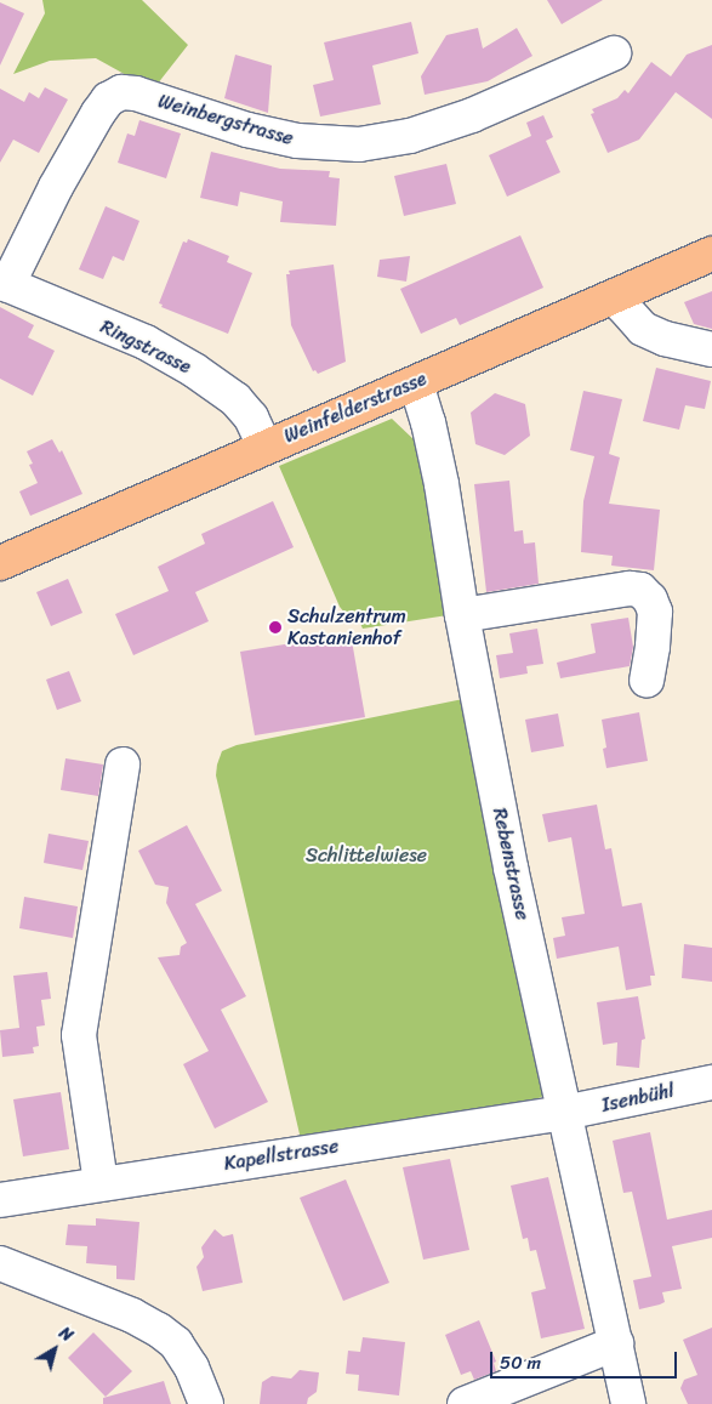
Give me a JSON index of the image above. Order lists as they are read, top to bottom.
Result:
{
  "streets": {
    "main road": ["Weinfelderstrasse"],
    "street": [
      "Weinbergstrasse",
      "Ringstrasse",
      "Rebenstrasse",
      "Isenbühl",
      "Kapellstrasse"
    ]
  },
  "crossings": [
    ["Weinbergstrasse", "Ringstrasse"],
    ["Ringstrasse", "Weinfelderstrasse"],
    ["Weinfelderstrasse", "Rebenstrasse"],
    ["Rebenstrasse", "Isenbühl"],
    ["Rebenstrasse", "Kapellstrasse"],
    ["Isenbühl", "Kapellstrasse"]
  ],
  "parks": ["Schlittelwiese"],
  "places": ["Schulzentrum Kastanienhof"],
  "scale_bar": "50 m",
  "north": "top right"
}
